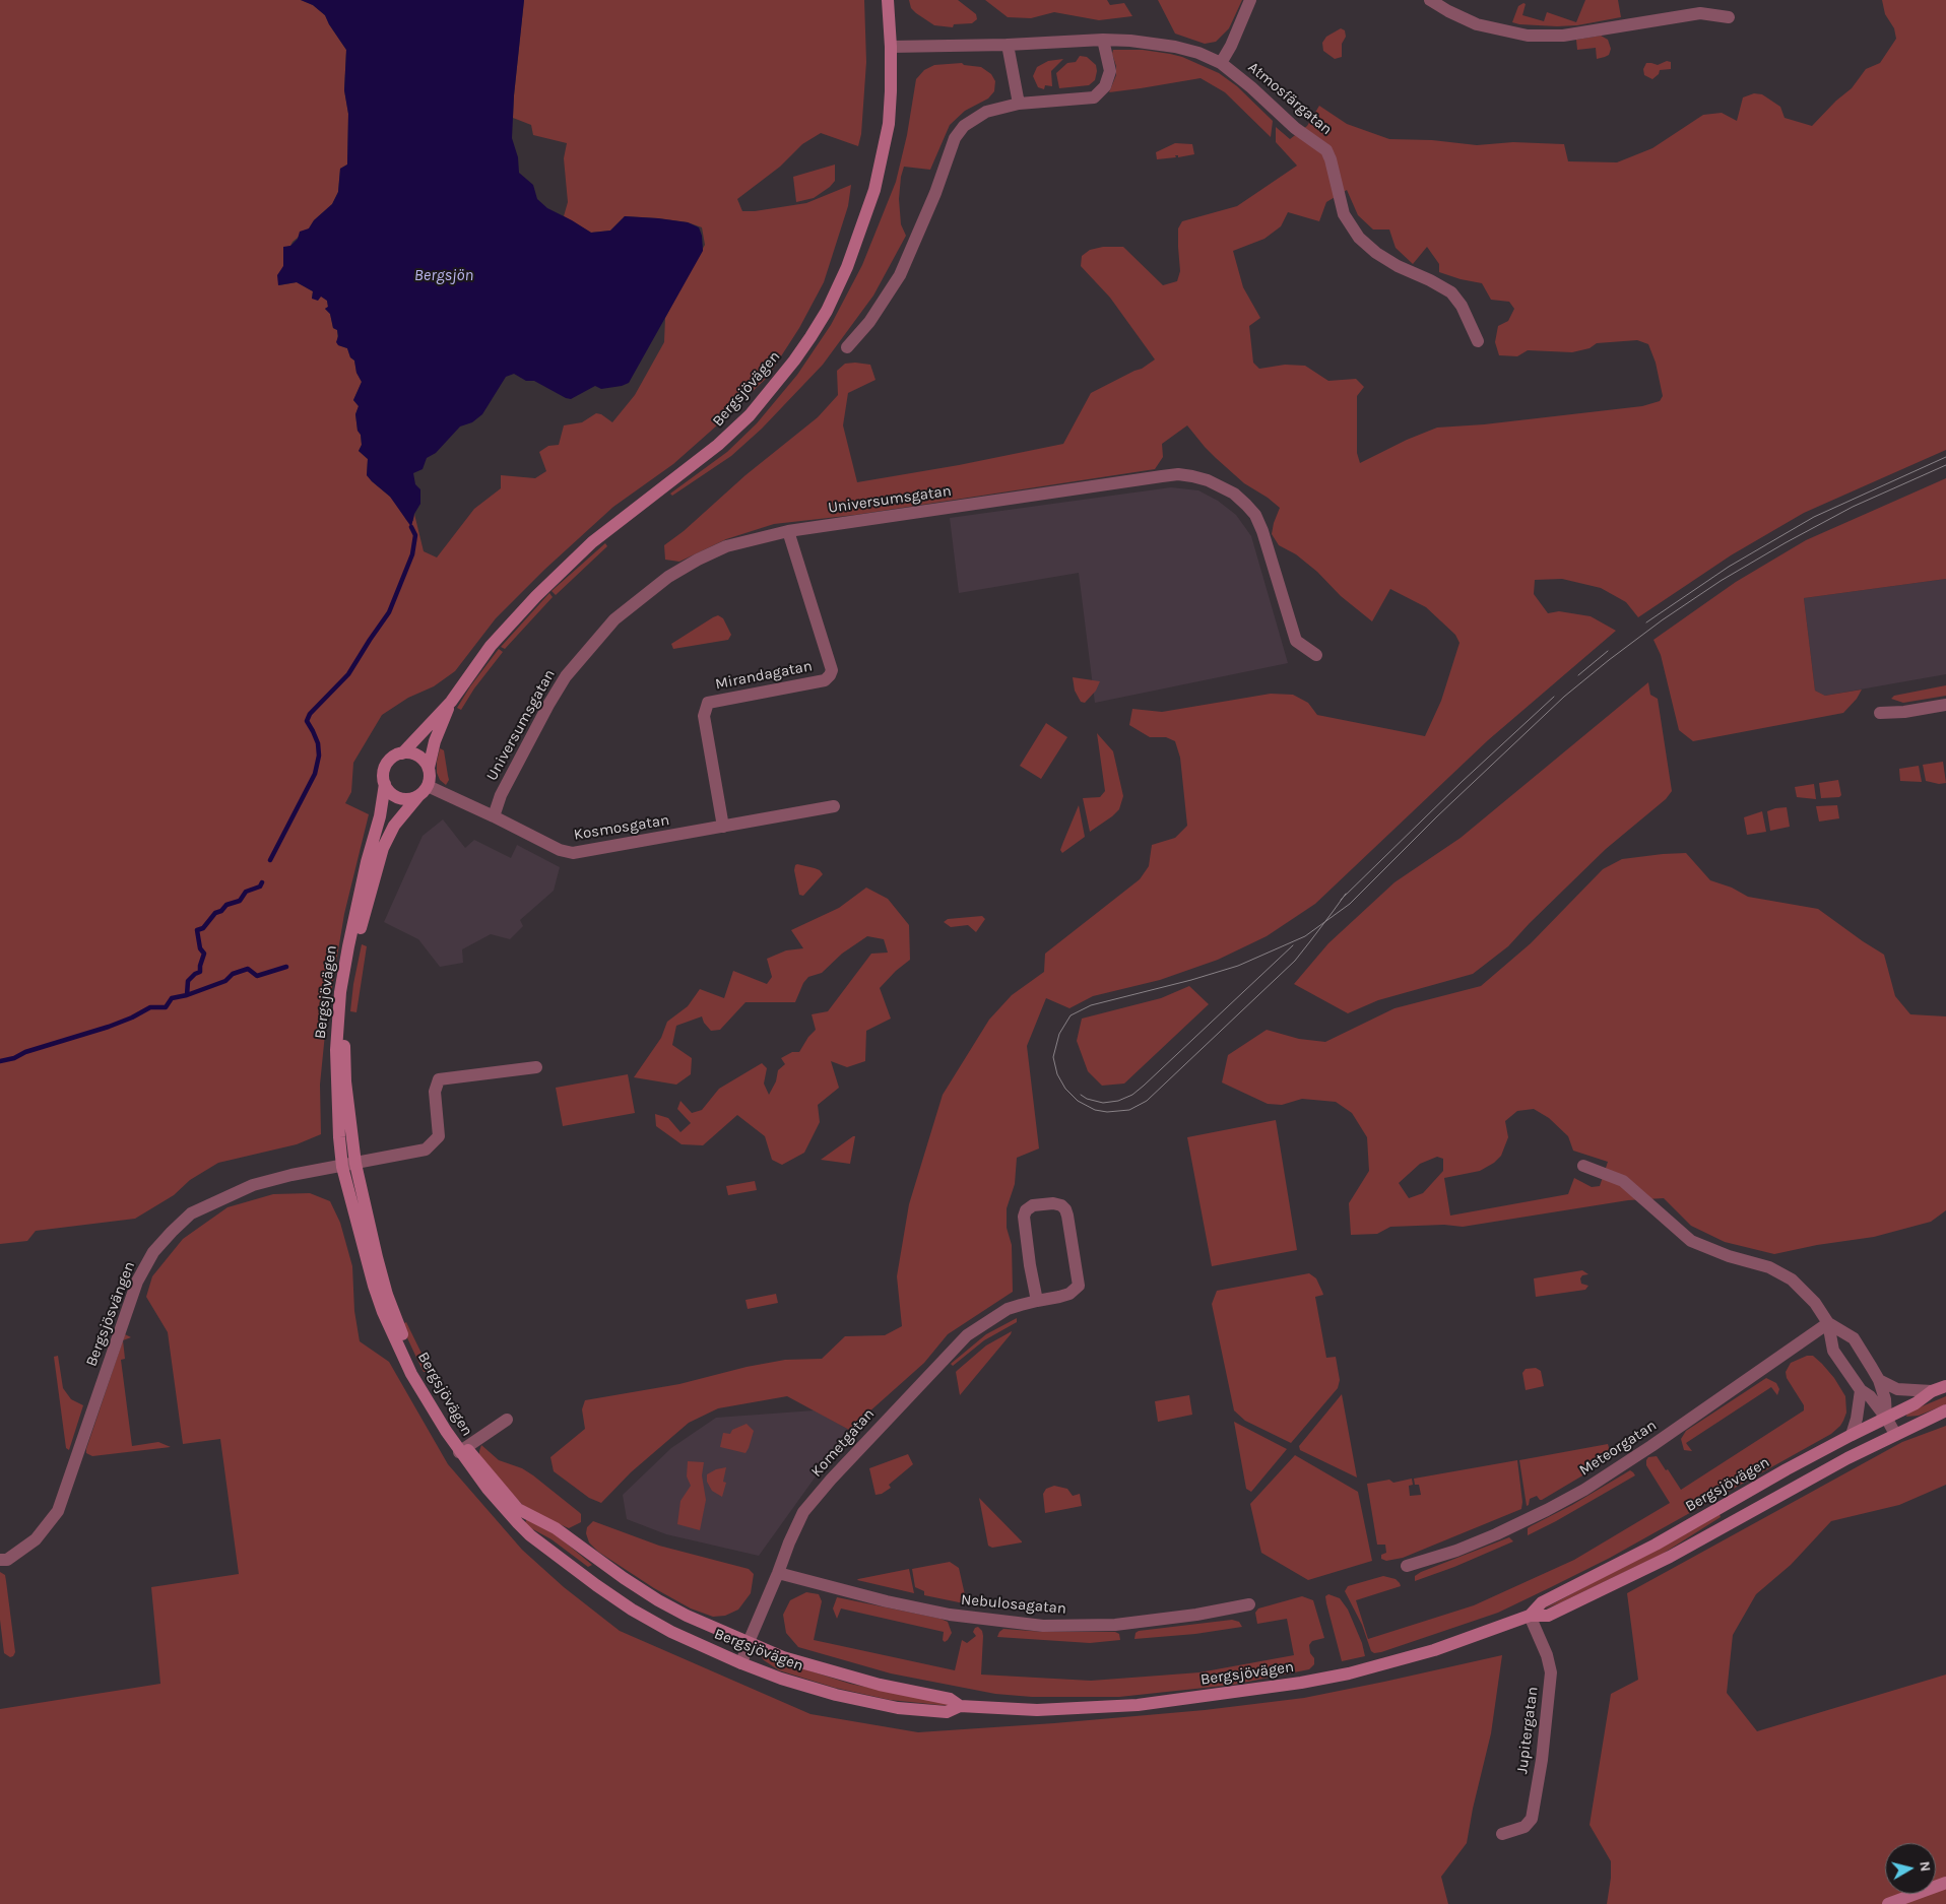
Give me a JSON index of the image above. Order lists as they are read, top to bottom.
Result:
{
  "streets": {
    "street": [
      "Atmosfärgatan",
      "Bergsjövägen",
      "Universumsgatan",
      "Mirandagatan",
      "Kosmosgatan",
      "Bergsjösvängen",
      "Kometgatan",
      "Meteorgatan",
      "Nebulosagatan",
      "Jupitergatan"
    ]
  },
  "crossings": [
    ["Atmosfärgatan", "Bergsjövägen"],
    ["Bergsjövägen", "Kosmosgatan"],
    ["Bergsjövägen", "Bergsjösvängen"],
    ["Bergsjövägen", "Kometgatan"],
    ["Bergsjövägen", "Jupitergatan"],
    ["Universumsgatan", "Mirandagatan"],
    ["Universumsgatan", "Kosmosgatan"],
    ["Mirandagatan", "Kosmosgatan"],
    ["Kometgatan", "Nebulosagatan"]
  ],
  "water": ["Bergsjön"],
  "north": "right"
}
